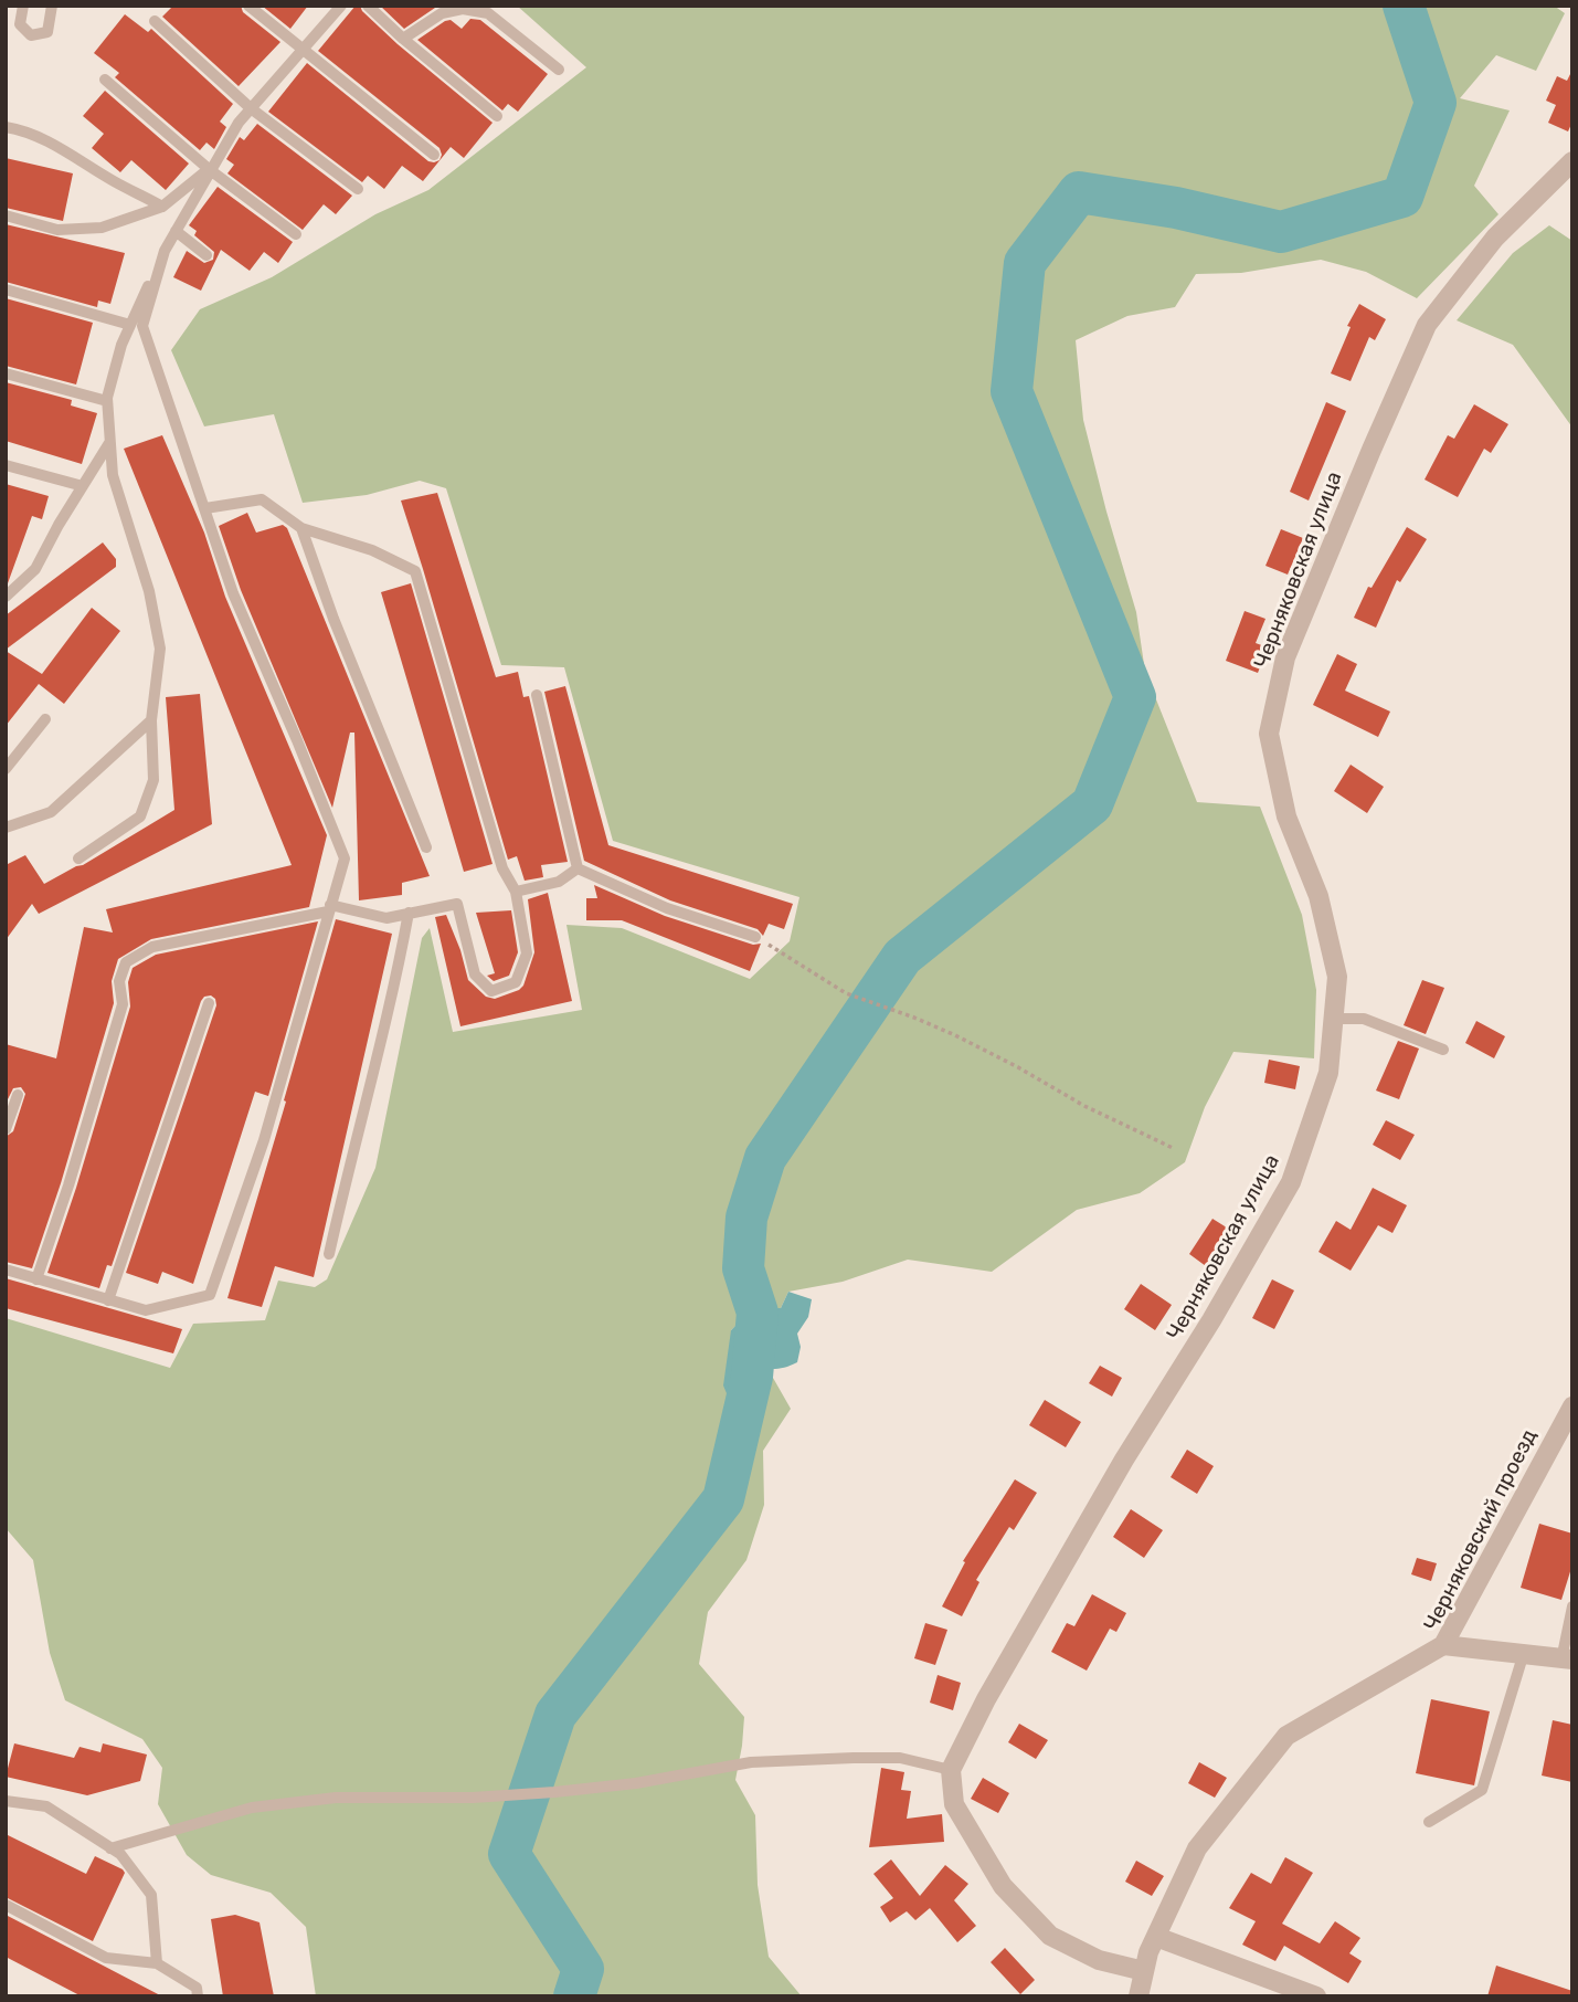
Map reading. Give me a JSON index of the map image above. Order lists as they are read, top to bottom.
{
  "streets": {
    "street": ["Черняковская улица", "Черняковский проезд"]
  }
}
